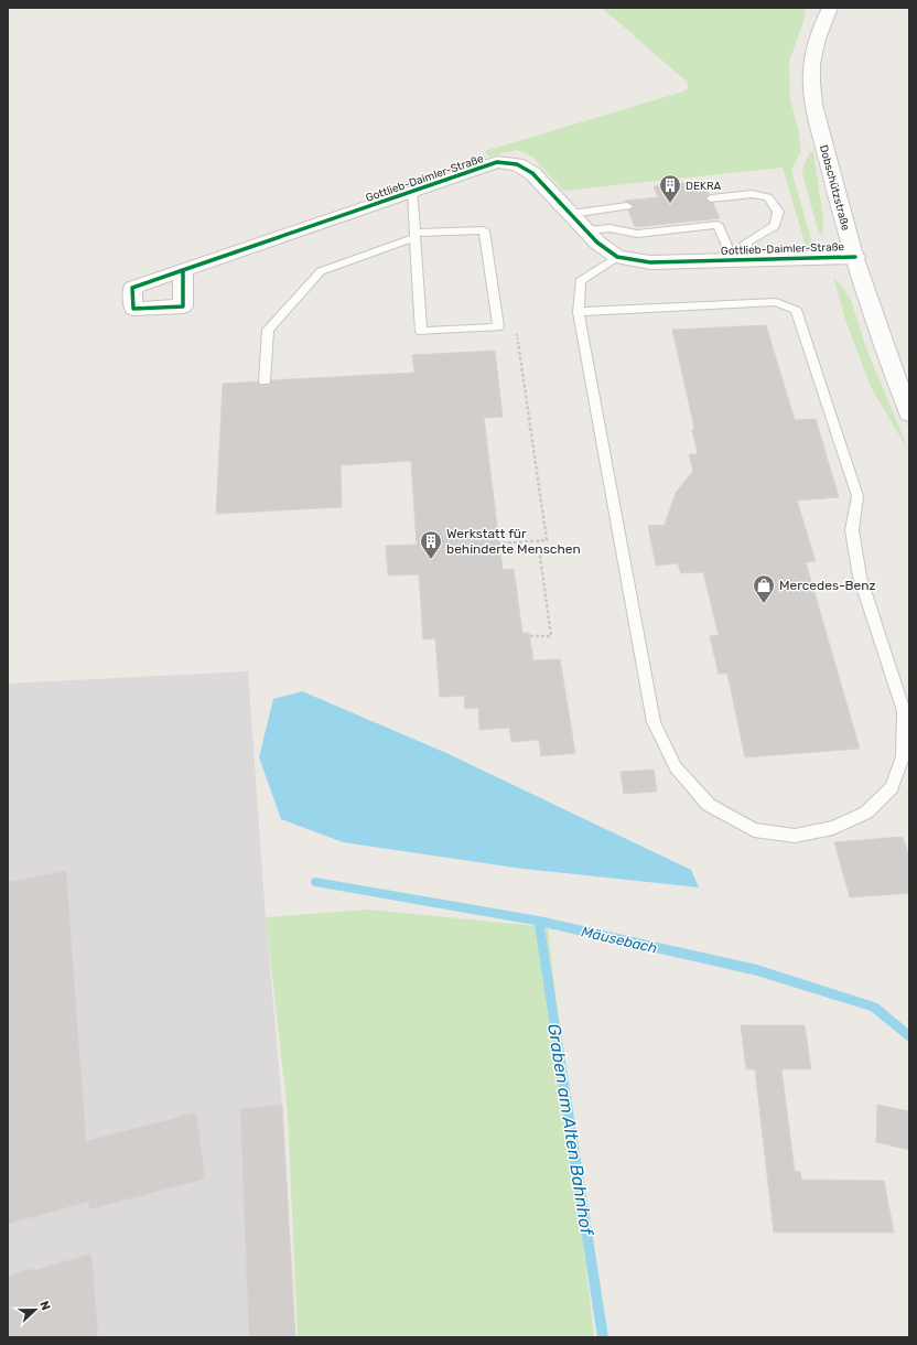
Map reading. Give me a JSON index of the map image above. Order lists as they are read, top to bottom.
{
  "streets": {
    "street": ["Gottlieb-Daimler-Straße", "Dobschützstraße"]
  },
  "crossings": [
    ["Gottlieb-Daimler-Straße", "Dobschützstraße"]
  ],
  "water": ["Mäusebach", "Graben am Alten Bahnhof"],
  "places": {
    "building": ["DEKRA", "Werkstatt für behinderte Menschen"],
    "shop": ["Mercedes-Benz"]
  },
  "north": "right"
}
